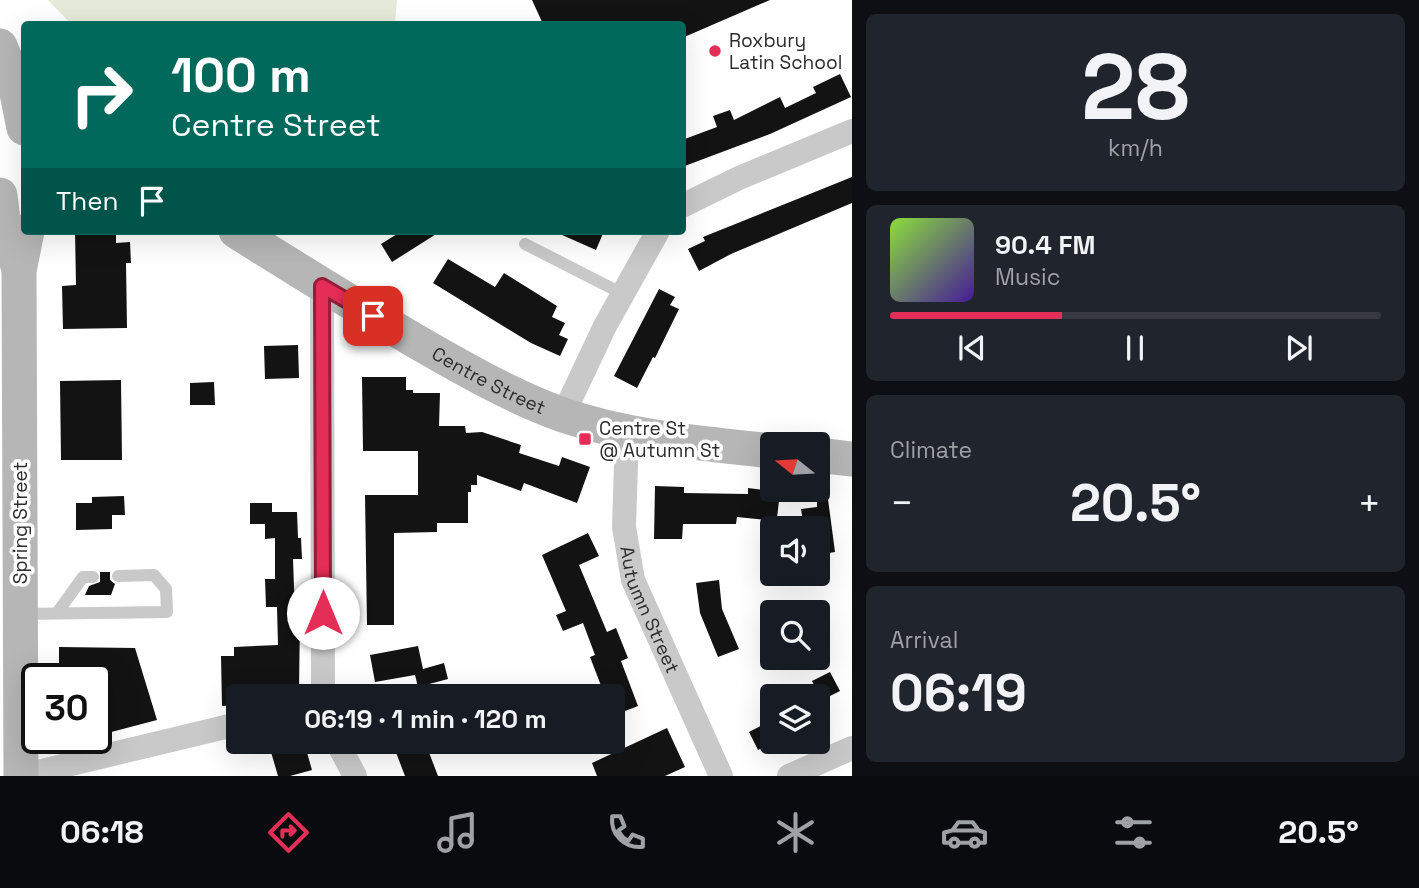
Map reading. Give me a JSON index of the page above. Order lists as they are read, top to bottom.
{
  "streets": {
    "main road": ["Centre Street", "Spring Street"],
    "street": ["Autumn Street"]
  },
  "crossings": [
    ["Centre Street", "Autumn Street"]
  ],
  "places": {
    "other": ["Roxbury Latin School"],
    "transit": ["Centre St @ Autumn St"]
  },
  "north": "left",
  "page": {
    "tile": [
      ["28", "km/h"],
      "Climate",
      ["Arrival", "06:19"]
    ],
    "turn": ["100 m", "Centre Street"],
    "then": "Then",
    "song": ["90.4 FM", "Music"],
    "heat": ["−", "20.5°", "+"],
    "limit": "30",
    "trip": "06:19 · 1 min · 120 m",
    "tabs": ["06:18", "20.5°"]
  }
}
